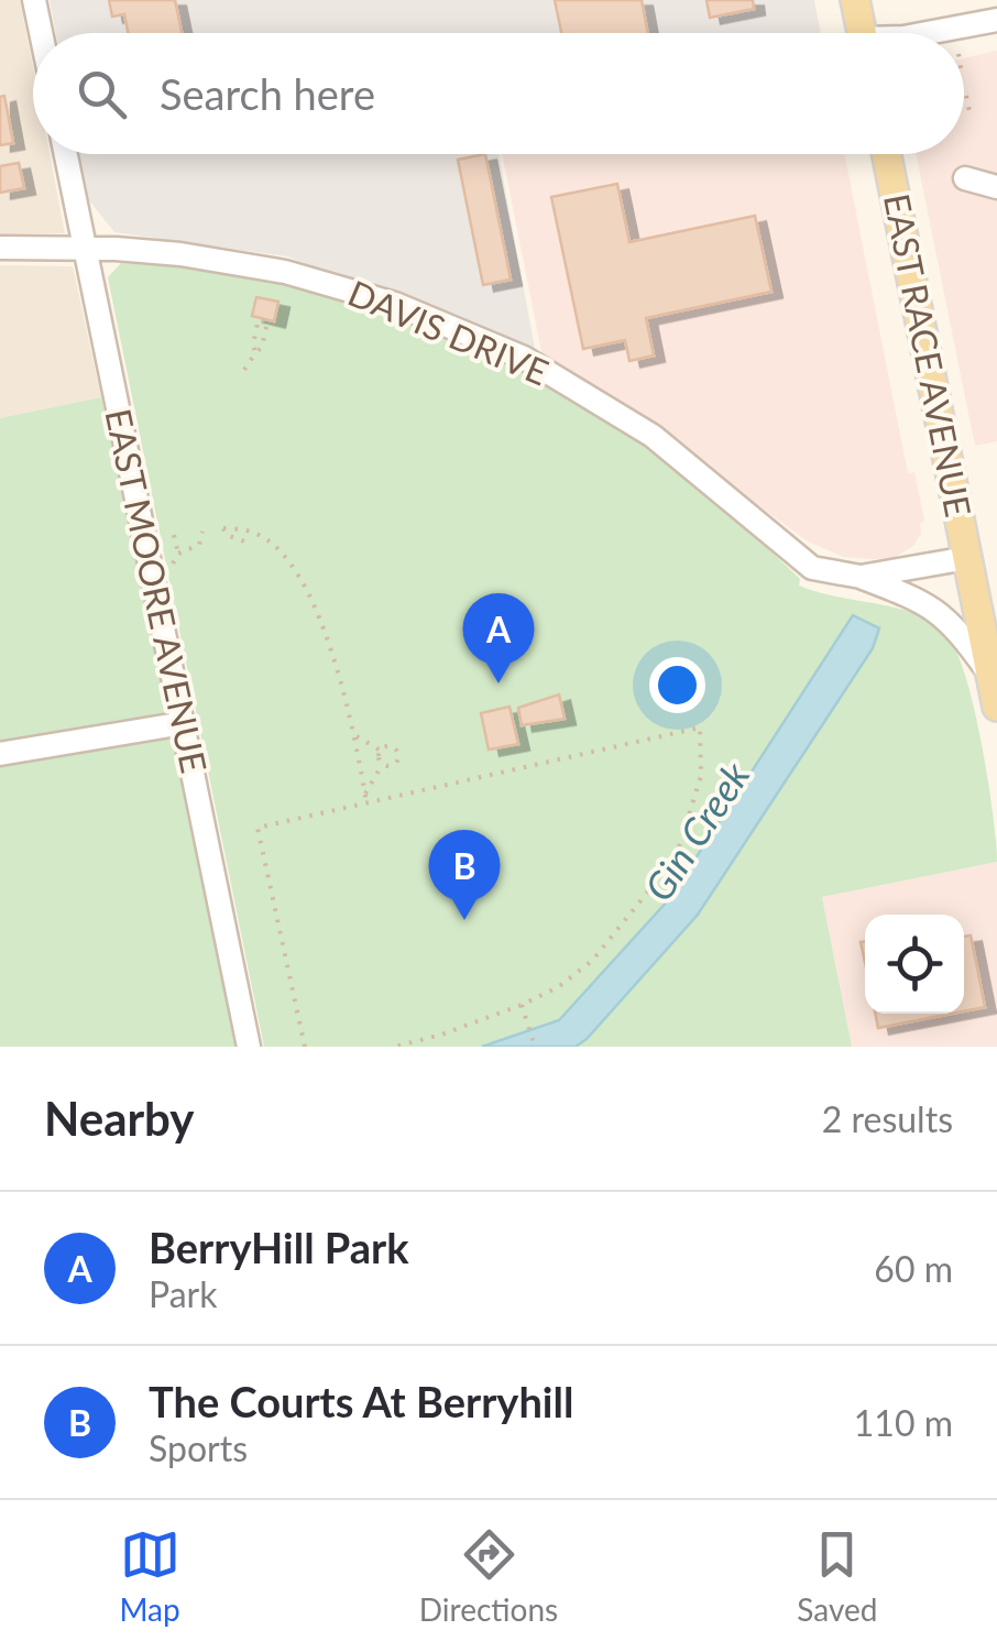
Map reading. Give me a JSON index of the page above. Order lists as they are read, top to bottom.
{
  "streets": {
    "main road": ["EAST RACE AVENUE"],
    "street": ["DAVIS DRIVE", "EAST MOORE AVENUE"]
  },
  "crossings": [
    ["DAVIS DRIVE", "EAST RACE AVENUE"],
    ["DAVIS DRIVE", "EAST MOORE AVENUE"]
  ],
  "water": ["Gin Creek"],
  "page": {
    "search": "Search here",
    "pins": ["A", "B"],
    "heading": ["Nearby", "2 results"],
    "list": [
      {
        "mark": "A",
        "name": "BerryHill Park",
        "note": "Park",
        "value": "60 m"
      },
      {
        "mark": "B",
        "name": "The Courts At Berryhill",
        "note": "Sports",
        "value": "110 m"
      }
    ],
    "nav": ["Map", "Directions", "Saved"]
  }
}
